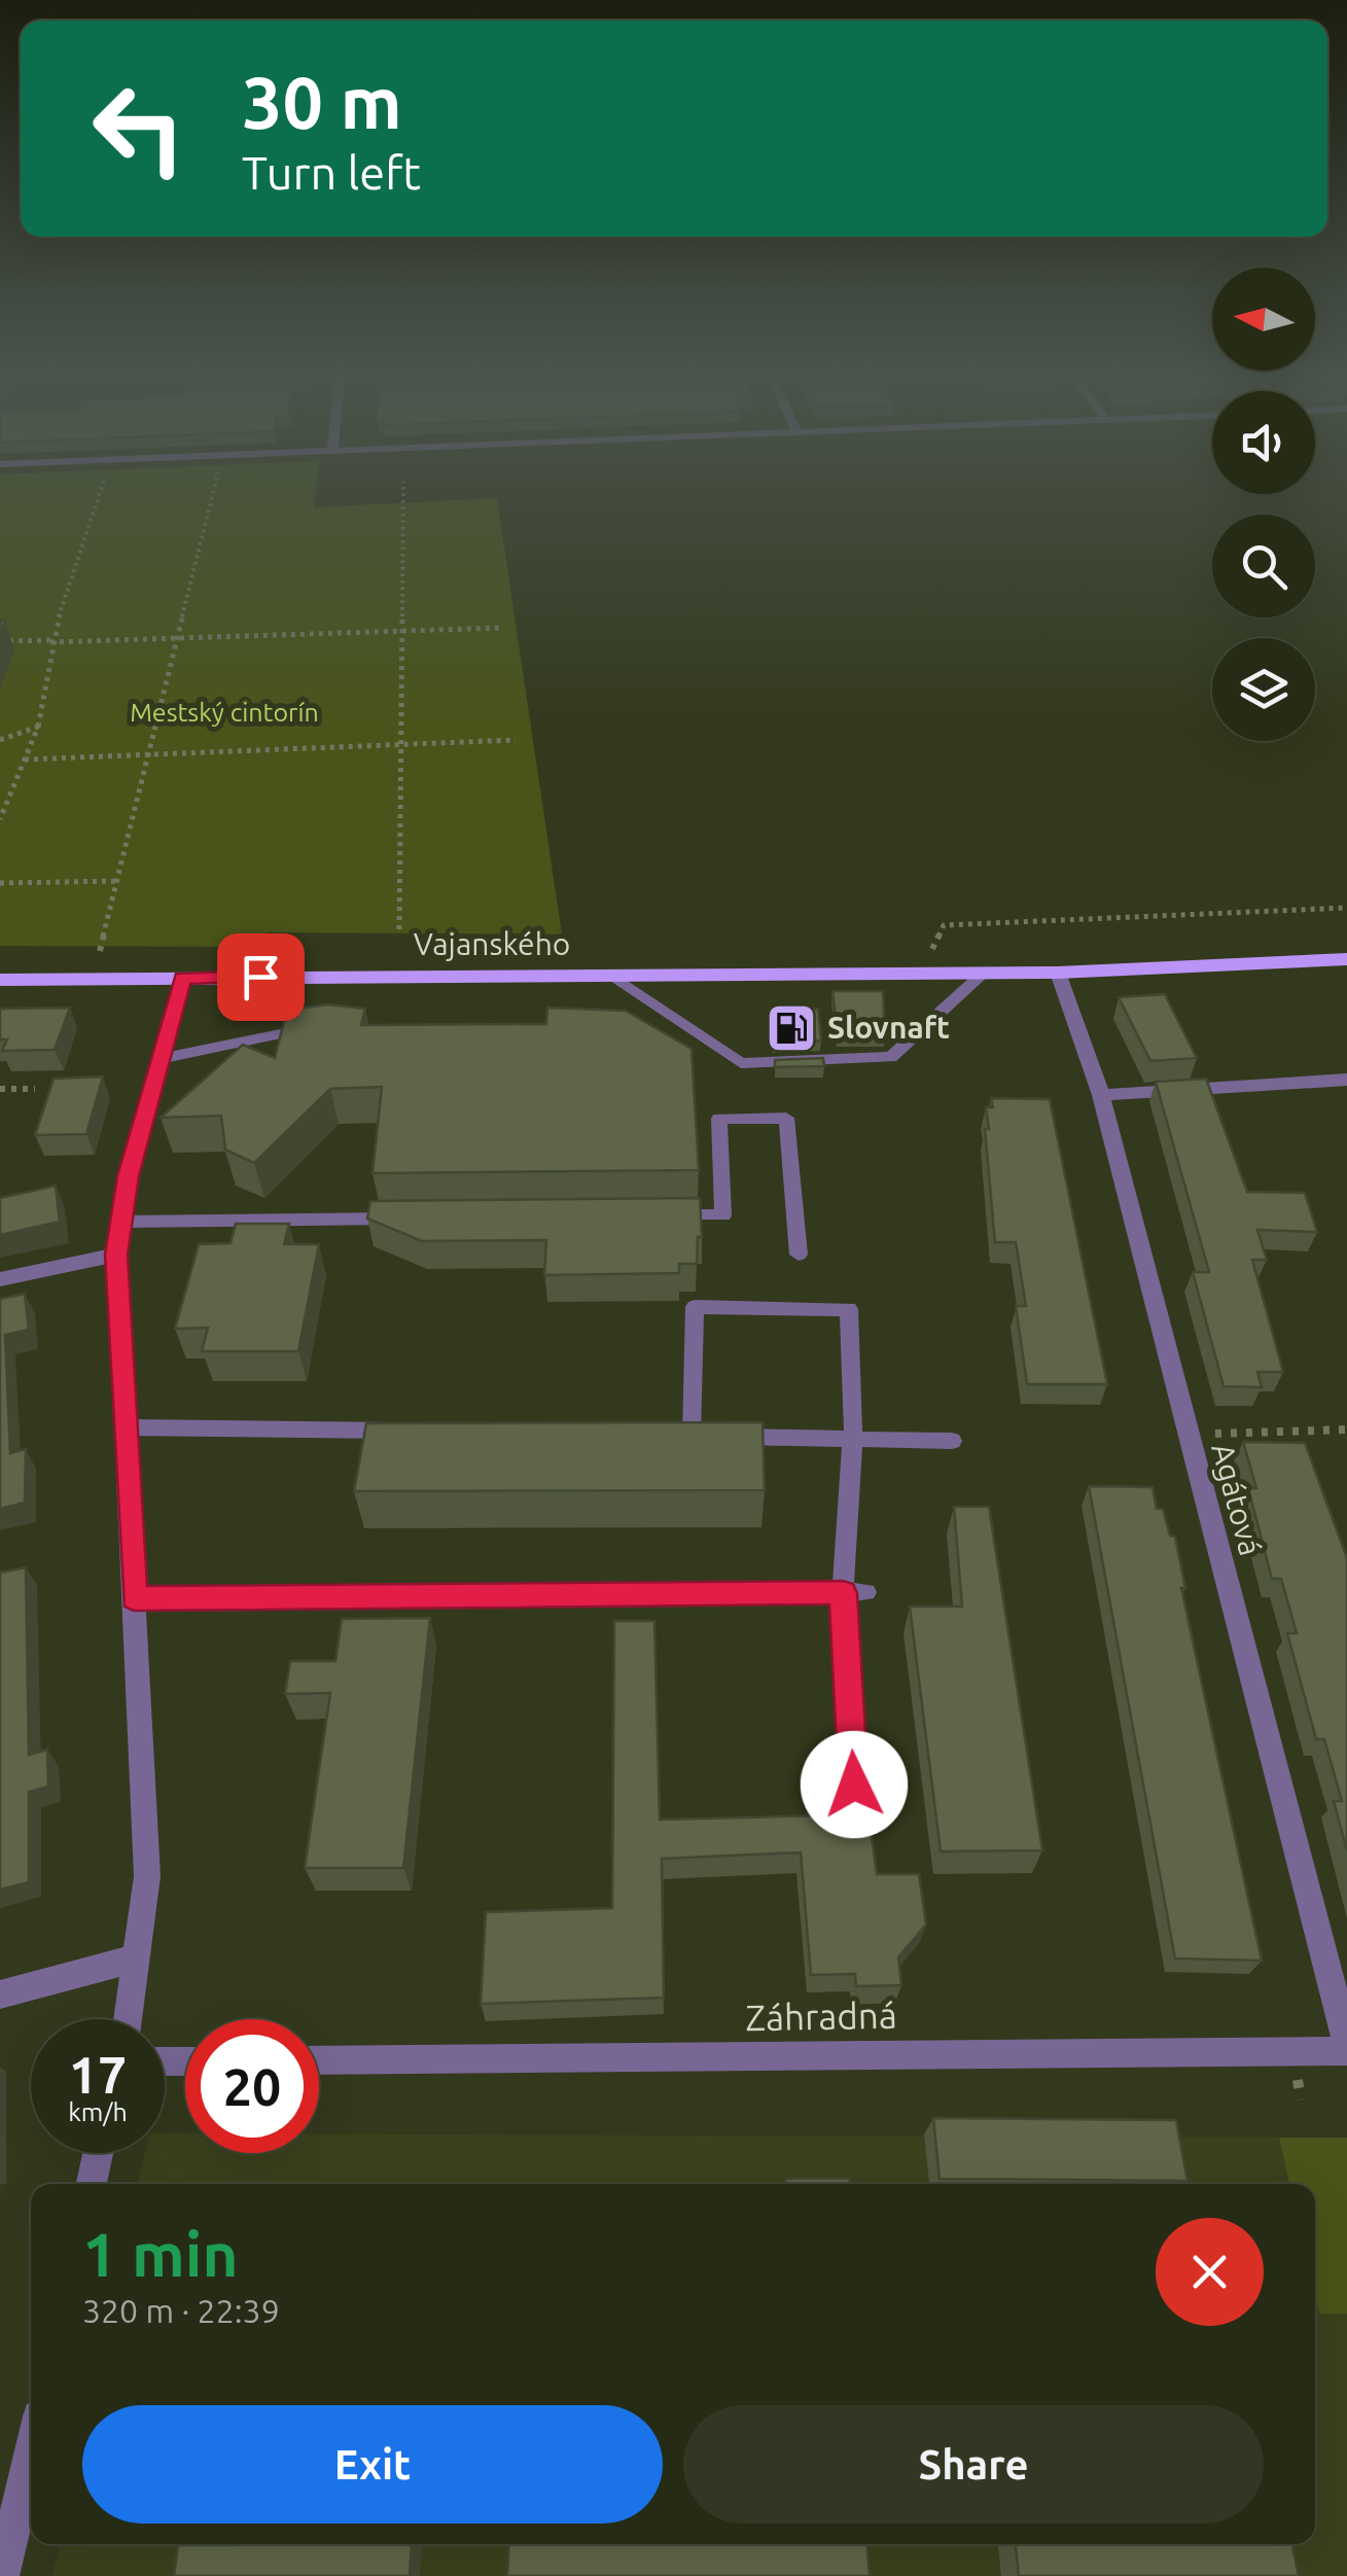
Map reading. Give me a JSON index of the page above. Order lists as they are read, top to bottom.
{
  "streets": {
    "main road": ["Vajanského"],
    "street": ["Agátová", "Záhradná"]
  },
  "crossings": [
    ["Vajanského", "Agátová"],
    ["Agátová", "Záhradná"]
  ],
  "parks": ["Mestský cintorín"],
  "places": {
    "fuel station": ["Slovnaft"]
  },
  "north": "left",
  "page": {
    "turn": ["30 m", "Turn left"],
    "speed": "17 km/h",
    "limit": "20",
    "heading": ["1 min", "320 m · 22:39"],
    "buttons": ["Exit", "Share"]
  }
}
